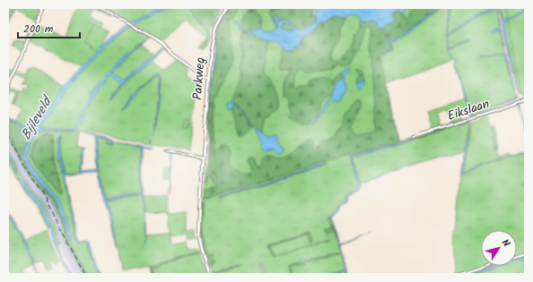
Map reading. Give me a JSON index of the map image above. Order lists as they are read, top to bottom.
{
  "streets": {
    "street": ["Parkweg", "Eikslaan"]
  },
  "water": ["Bijleveld"],
  "scale_bar": "200 m",
  "north": "top right"
}
